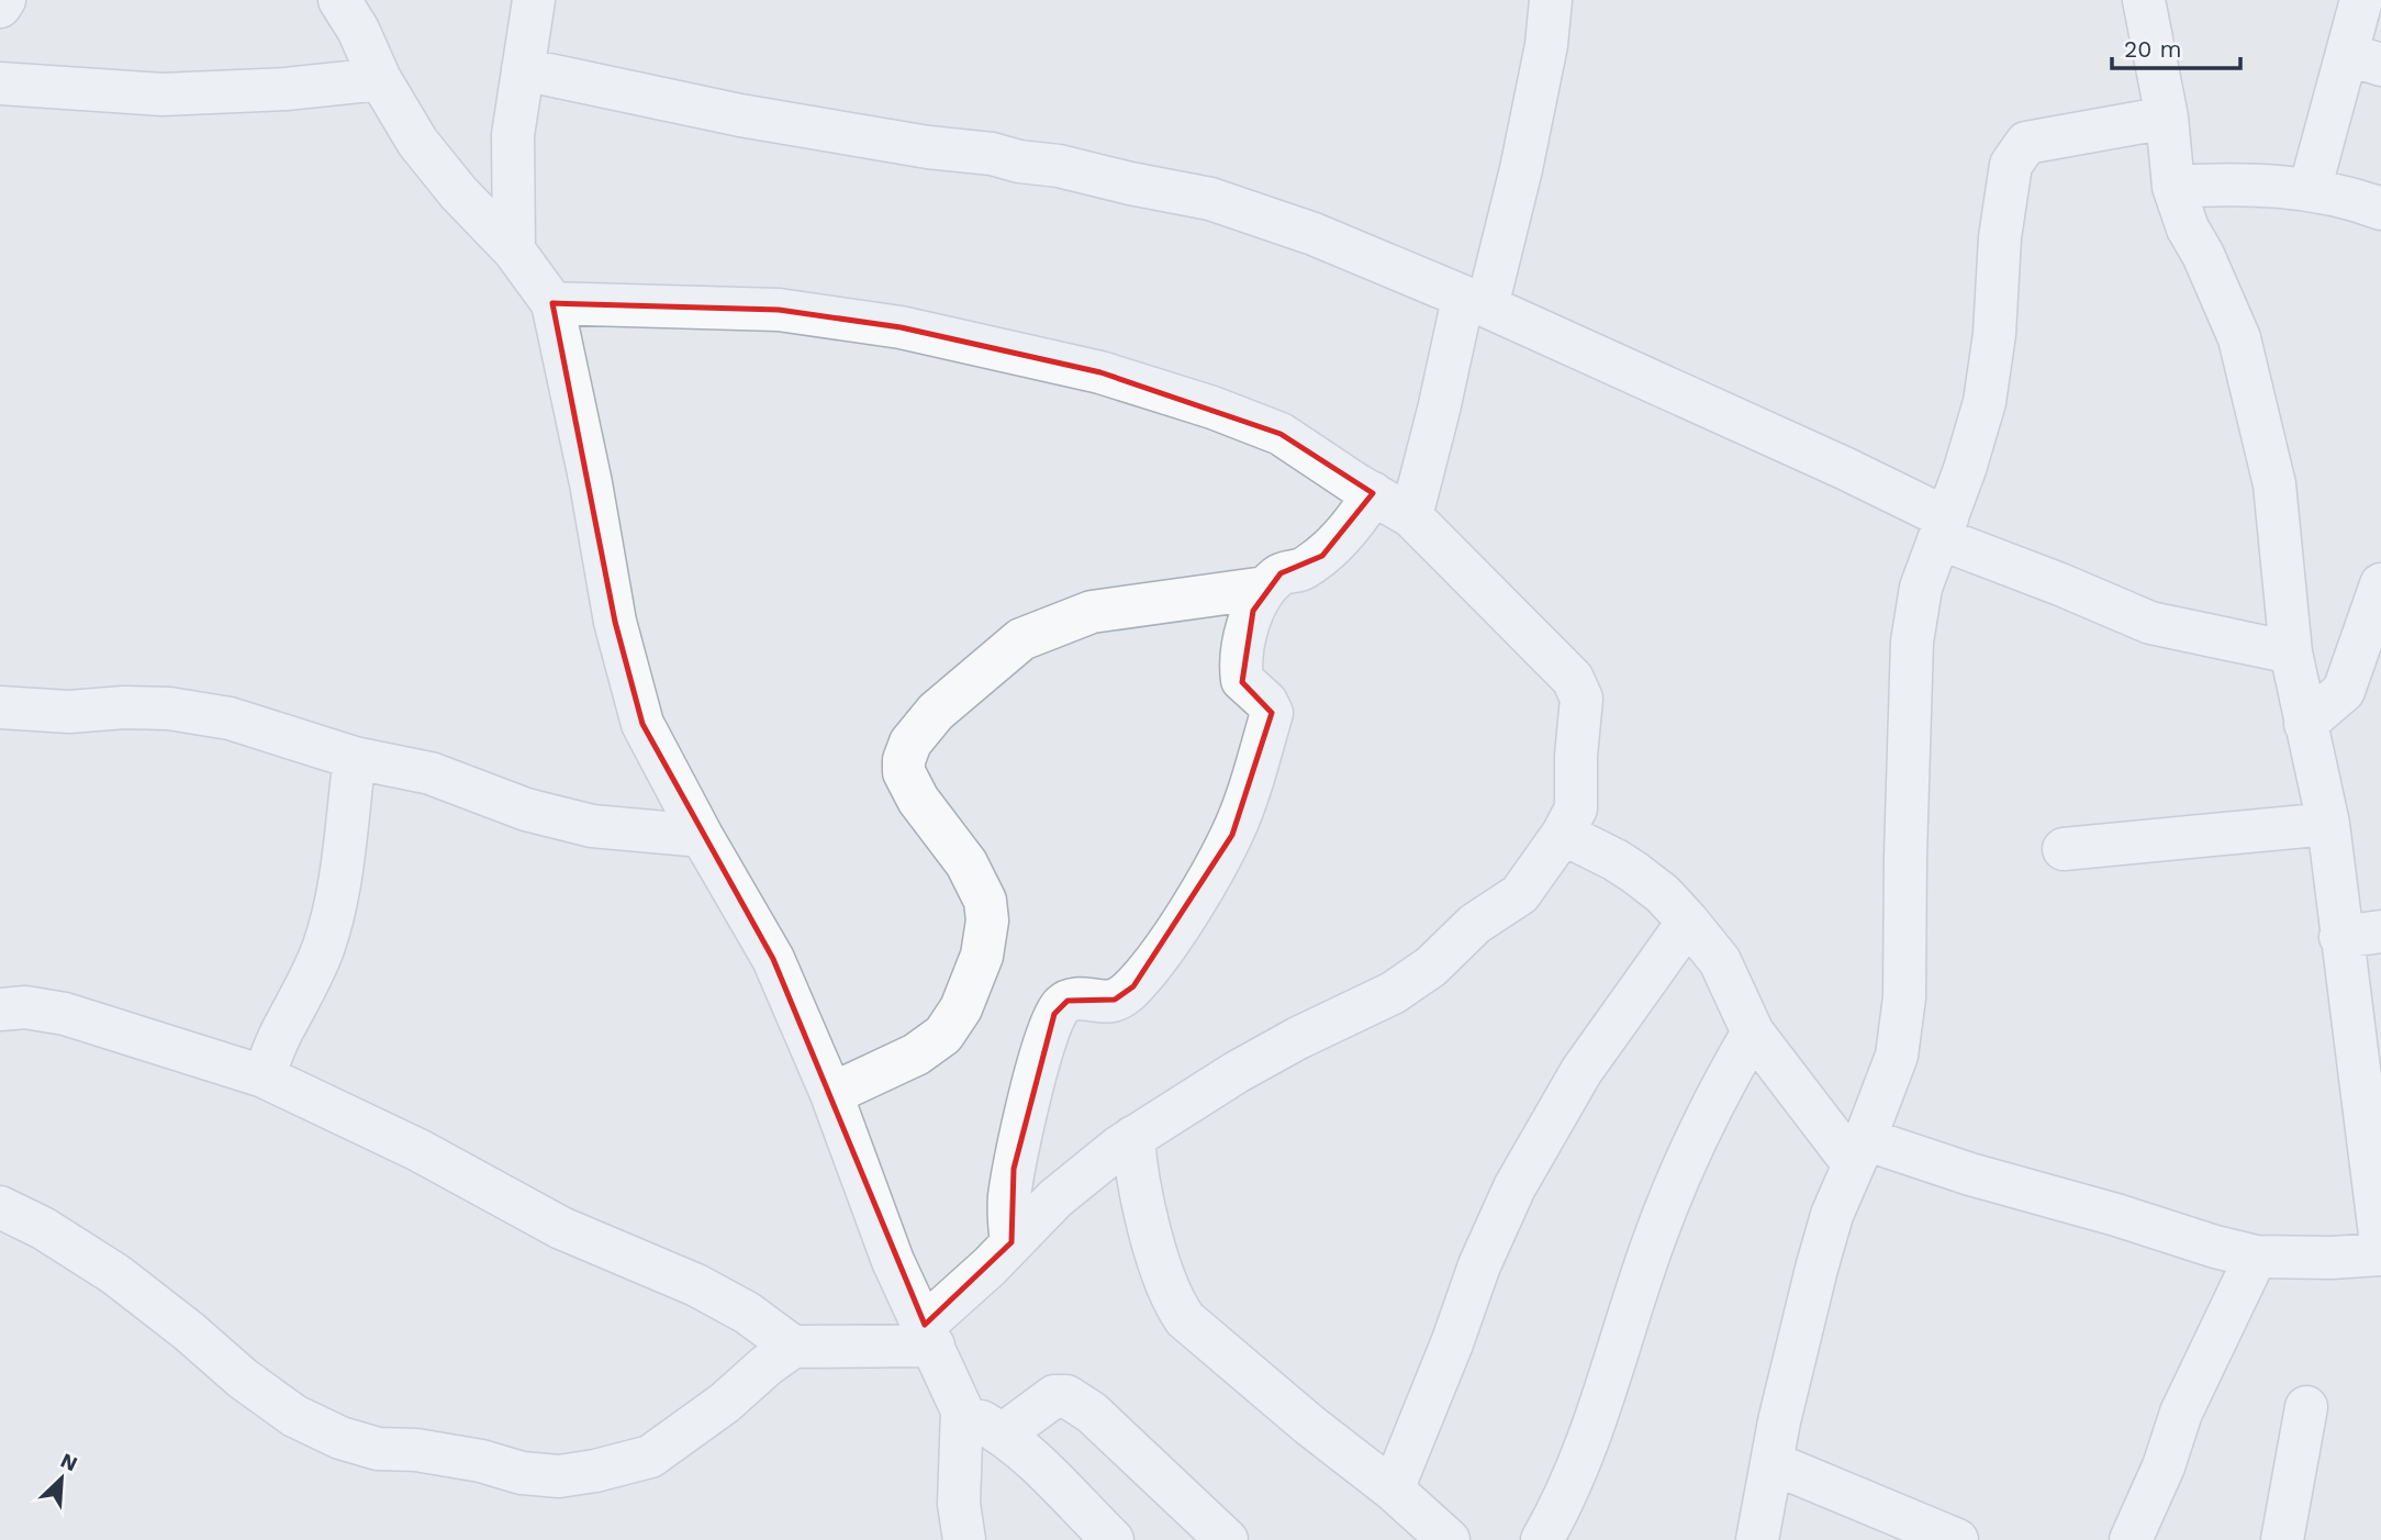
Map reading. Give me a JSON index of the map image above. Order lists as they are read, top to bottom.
{
  "scale_bar": "20 m",
  "north": "top right"
}
